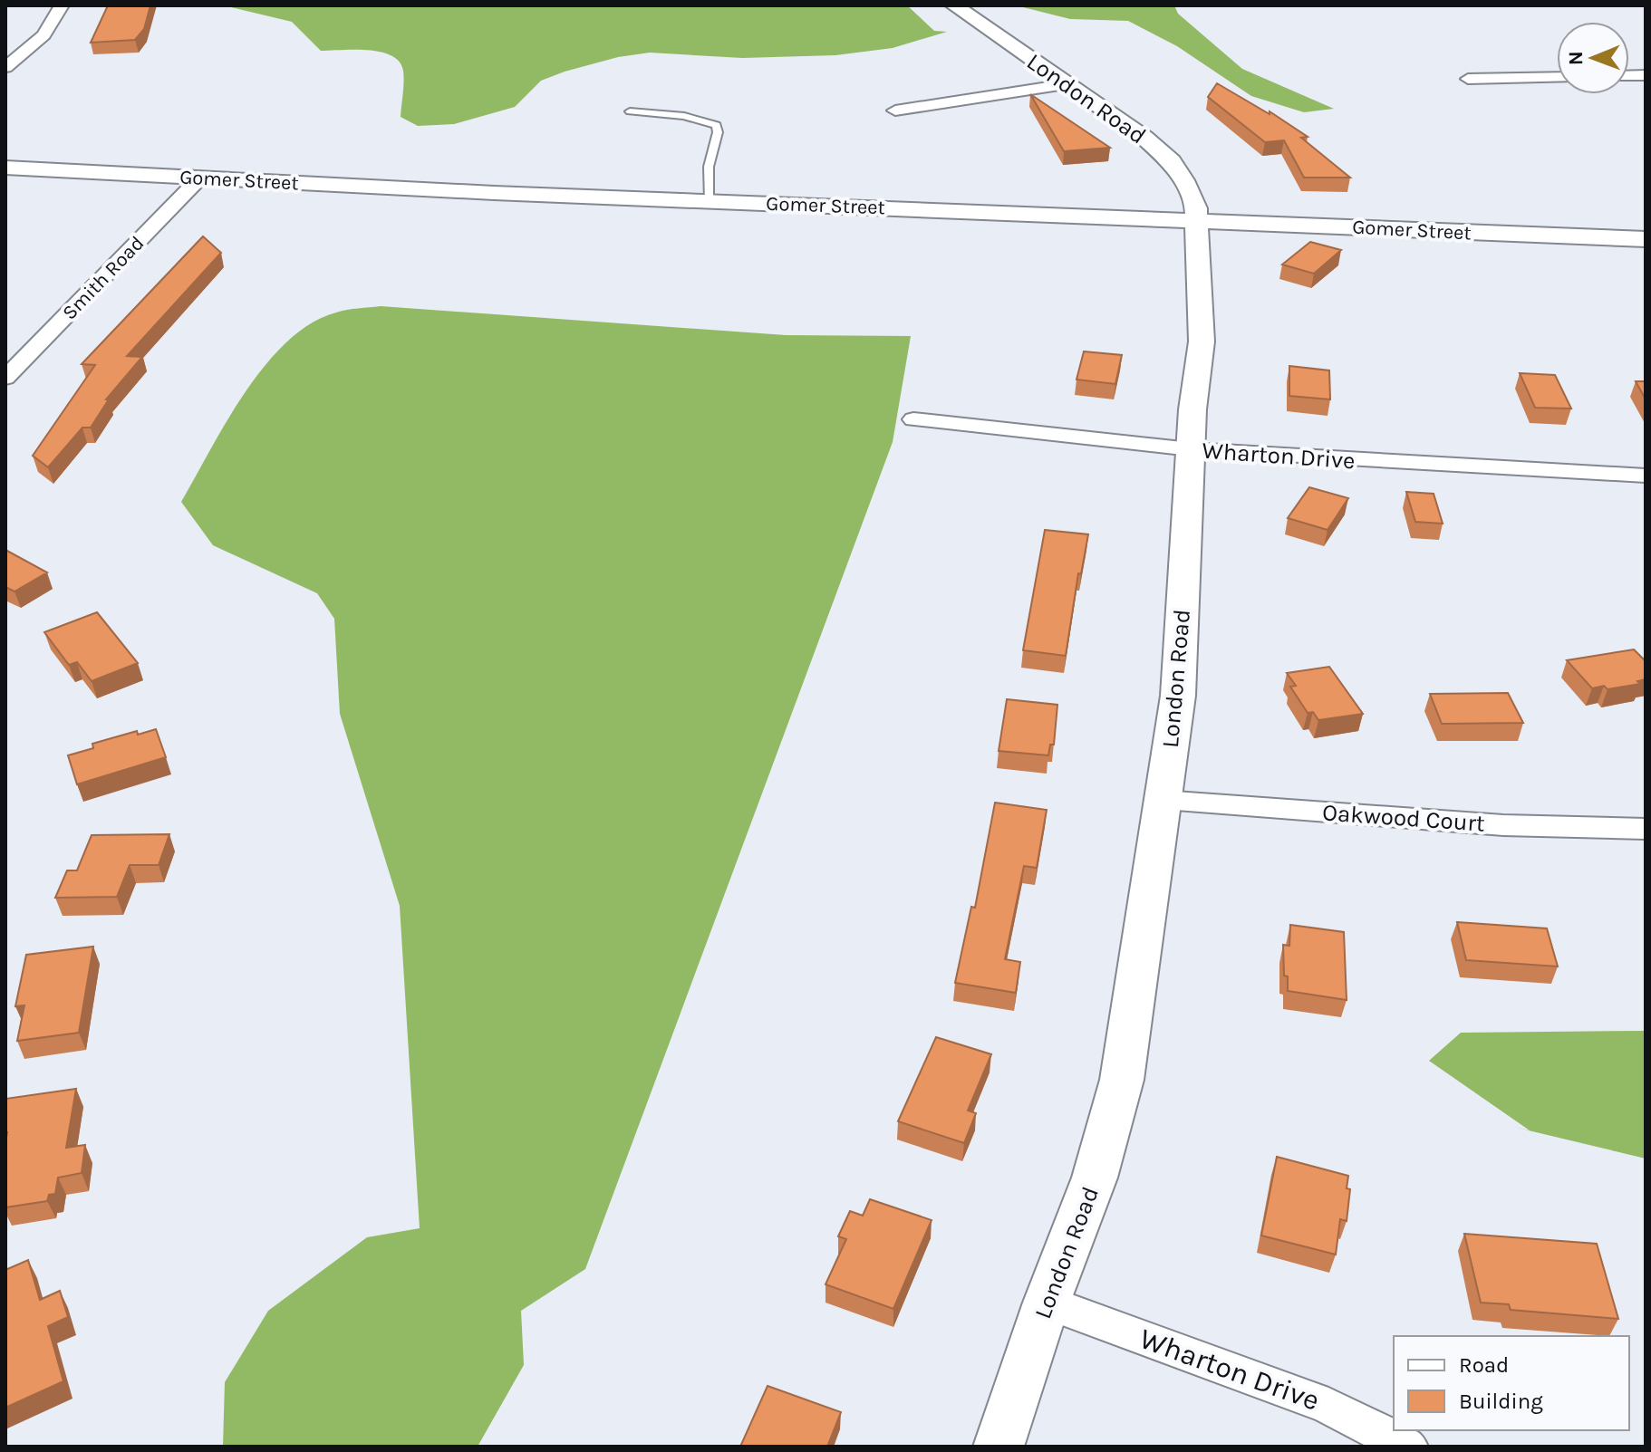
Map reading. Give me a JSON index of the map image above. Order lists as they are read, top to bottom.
{
  "streets": {
    "street": [
      "London Road",
      "Gomer Street",
      "Smith Road",
      "Wharton Drive",
      "Oakwood Court"
    ]
  },
  "crossings": [
    ["London Road", "Gomer Street"],
    ["London Road", "Wharton Drive"],
    ["London Road", "Oakwood Court"],
    ["Gomer Street", "Smith Road"]
  ],
  "legend": ["Road", "Building"],
  "north": "left"
}
